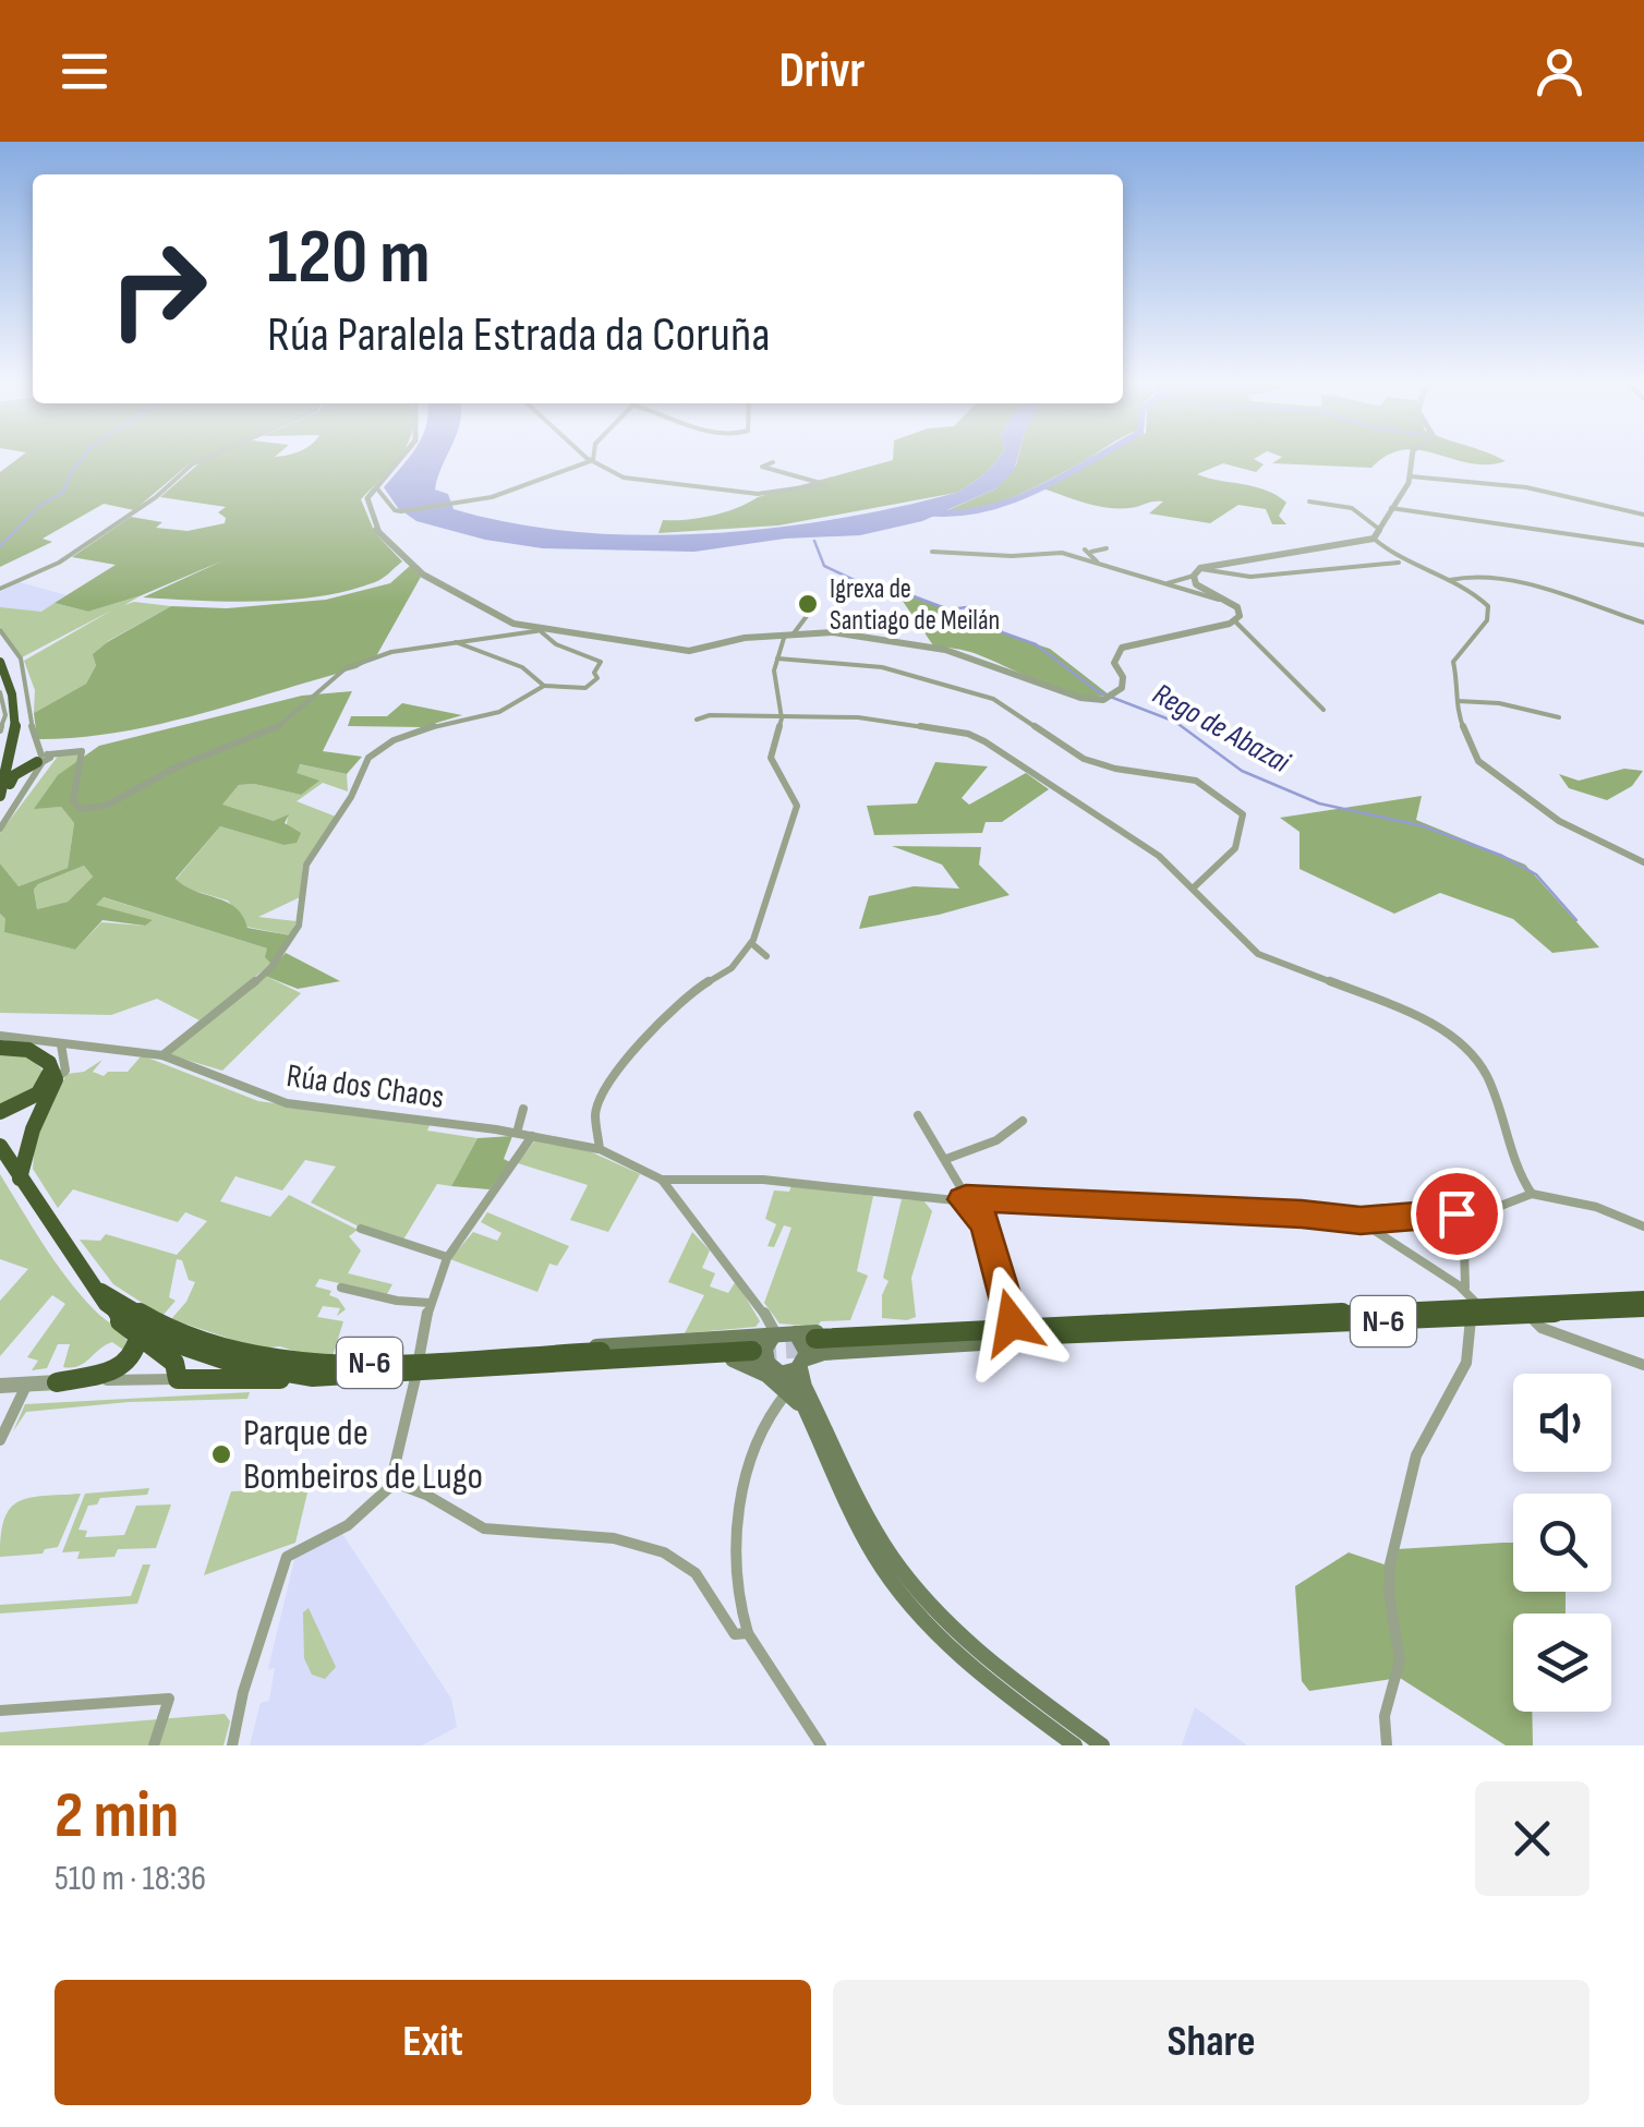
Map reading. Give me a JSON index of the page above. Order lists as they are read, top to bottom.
{
  "streets": {
    "highway": ["N-6"],
    "street": ["Rúa dos Chaos"]
  },
  "water": ["Rego de Abazai"],
  "places": ["Igrexa de Santiago de Meilán", "Parque de Bombeiros de Lugo"],
  "page": {
    "header": "Drivr",
    "turn": ["120 m", "Rúa Paralela Estrada da Coruña"],
    "heading": ["2 min", "510 m · 18:36"],
    "buttons": ["Exit", "Share"]
  }
}
